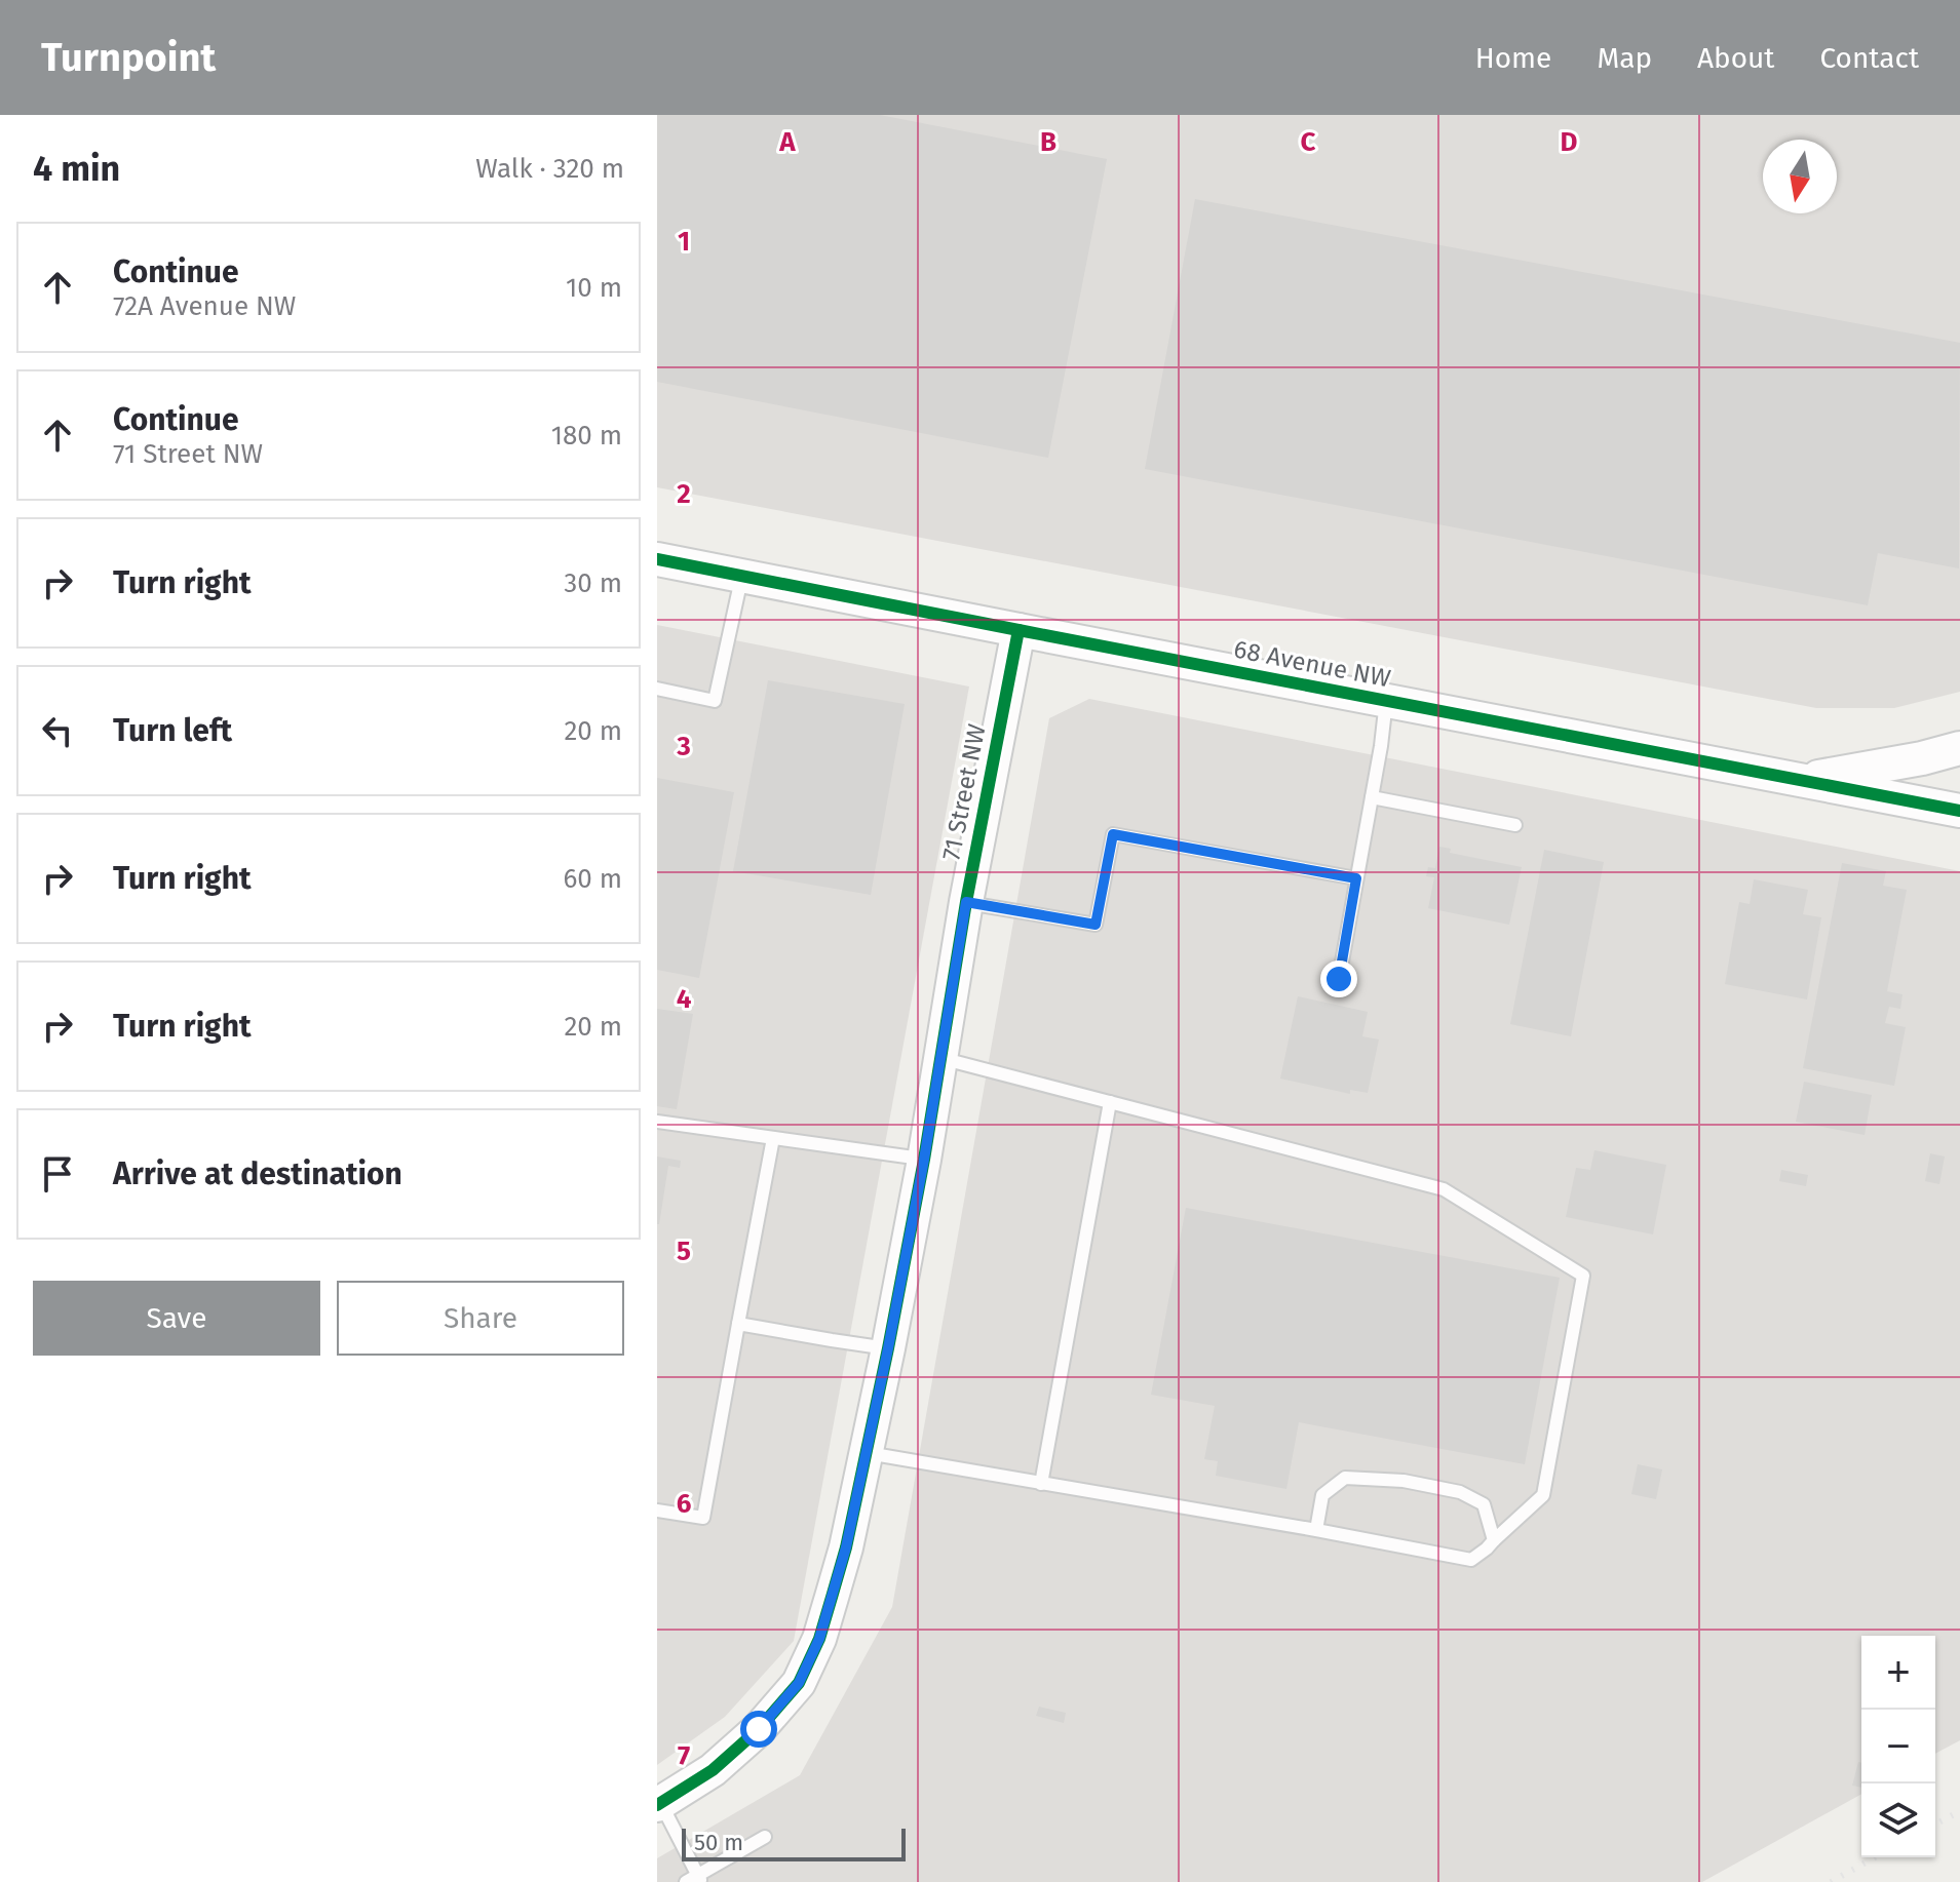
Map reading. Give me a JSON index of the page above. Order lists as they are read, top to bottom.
{
  "streets": {
    "street": ["68 Avenue NW", "71 Street NW"]
  },
  "crossings": [
    ["68 Avenue NW", "71 Street NW"]
  ],
  "scale_bar": "50 m",
  "north": "bottom",
  "page": {
    "header": "Turnpoint",
    "nav": [
      "Home",
      "Map",
      "About",
      "Contact"
    ],
    "heading": ["4 min", "Walk · 320 m"],
    "list": [
      ["Continue", "72A Avenue NW", "10 m"],
      ["Continue", "71 Street NW", "180 m"],
      ["Turn right", "30 m"],
      ["Turn left", "20 m"],
      ["Turn right", "60 m"],
      ["Turn right", "20 m"],
      "Arrive at destination"
    ],
    "buttons": ["Save", "Share"],
    "map_buttons": ["+", "−"],
    "scale": "50 m"
  },
  "grid": {
    "columns": [
      "A",
      "B",
      "C",
      "D"
    ],
    "rows": [
      "1",
      "2",
      "3",
      "4",
      "5",
      "6",
      "7"
    ]
  }
}
